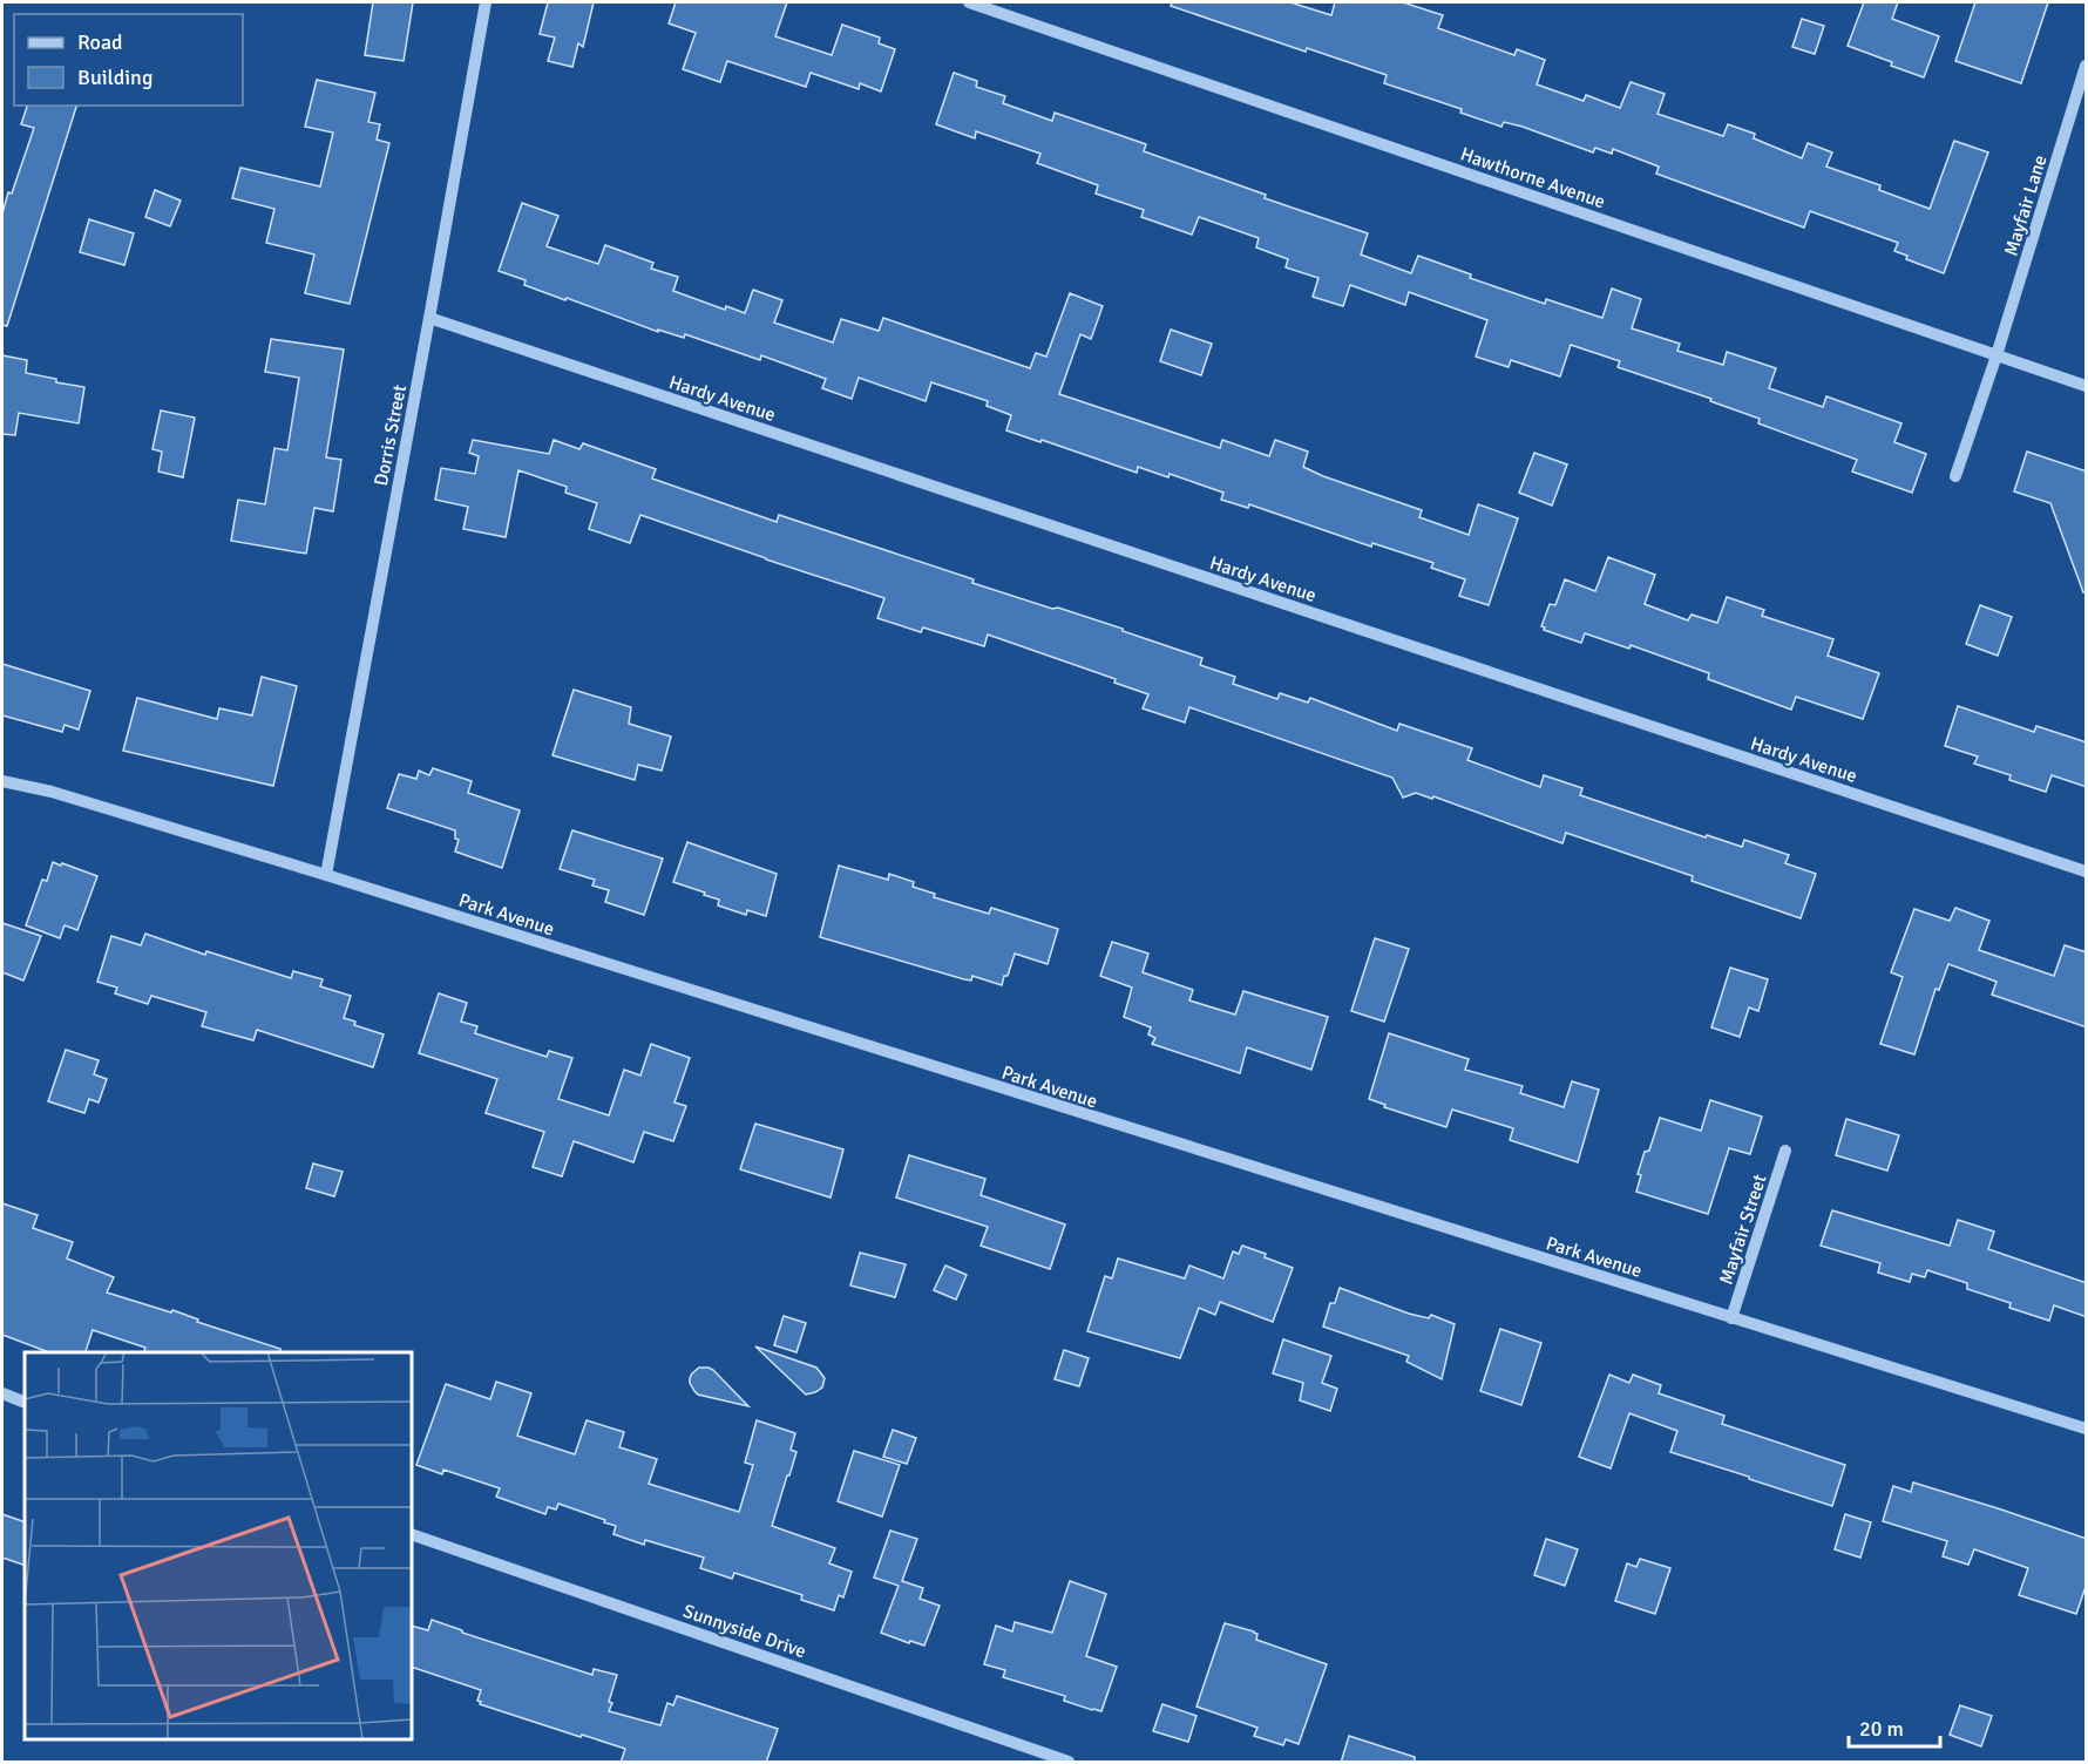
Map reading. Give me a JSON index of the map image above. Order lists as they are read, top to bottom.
{
  "streets": {
    "street": [
      "Hawthorne Avenue",
      "Mayfair Lane",
      "Hardy Avenue",
      "Dorris Street",
      "Park Avenue",
      "Mayfair Street",
      "Sunnyside Drive"
    ]
  },
  "crossings": [
    ["Hawthorne Avenue", "Mayfair Lane"],
    ["Hardy Avenue", "Dorris Street"],
    ["Dorris Street", "Park Avenue"],
    ["Park Avenue", "Mayfair Street"]
  ],
  "legend": ["Road", "Building"],
  "scale_bar": "20 m"
}
